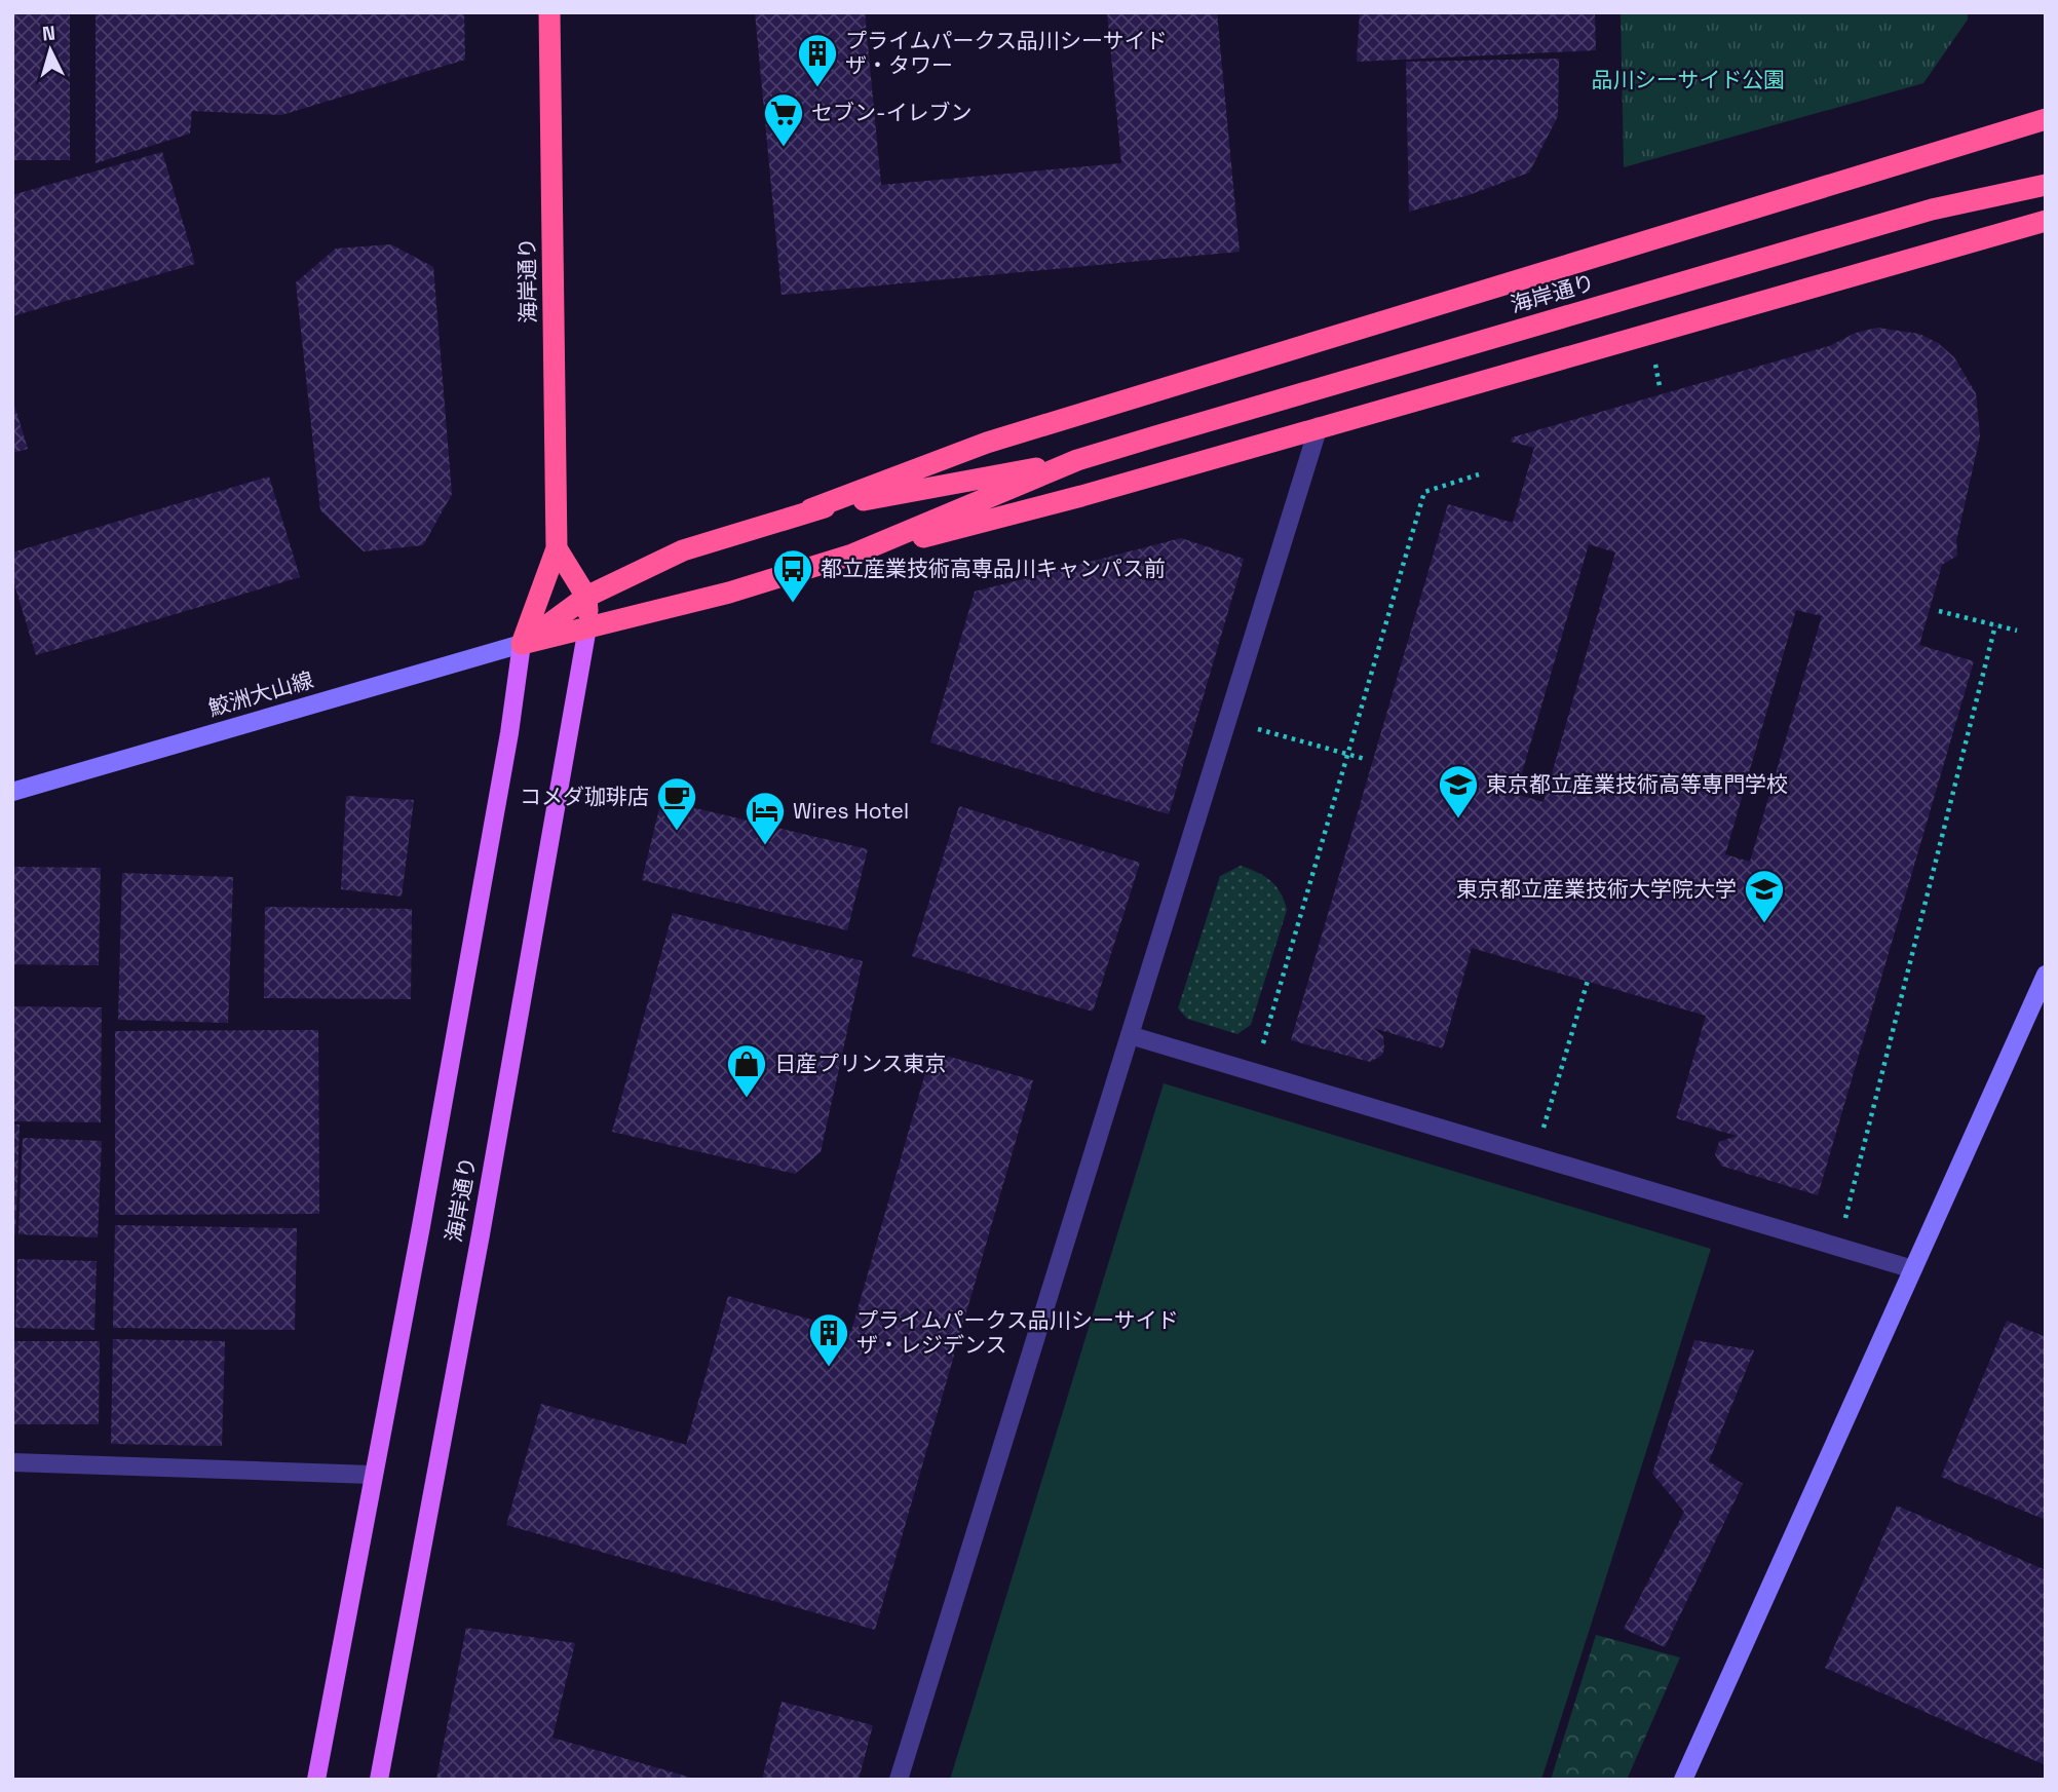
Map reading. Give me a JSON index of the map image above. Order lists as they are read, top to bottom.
{
  "streets": {
    "highway": ["海岸通り"],
    "street": ["鮫洲大山線"]
  },
  "crossings": [
    ["海岸通り", "鮫洲大山線"]
  ],
  "parks": ["品川シーサイド公園"],
  "places": {
    "building": ["プライムパークス品川シーサイド ザ・タワー", "プライムパークス品川シーサイド ザ・レジデンス"],
    "supermarket": ["セブン-イレブン"],
    "bus stop": ["都立産業技術高専品川キャンパス前"],
    "school or university": ["東京都立産業技術高等専門学校", "東京都立産業技術大学院大学"],
    "cafe": ["コメダ珈琲店"],
    "hotel": ["Wires Hotel"],
    "shop": ["日産プリンス東京"]
  },
  "north": "top"
}
